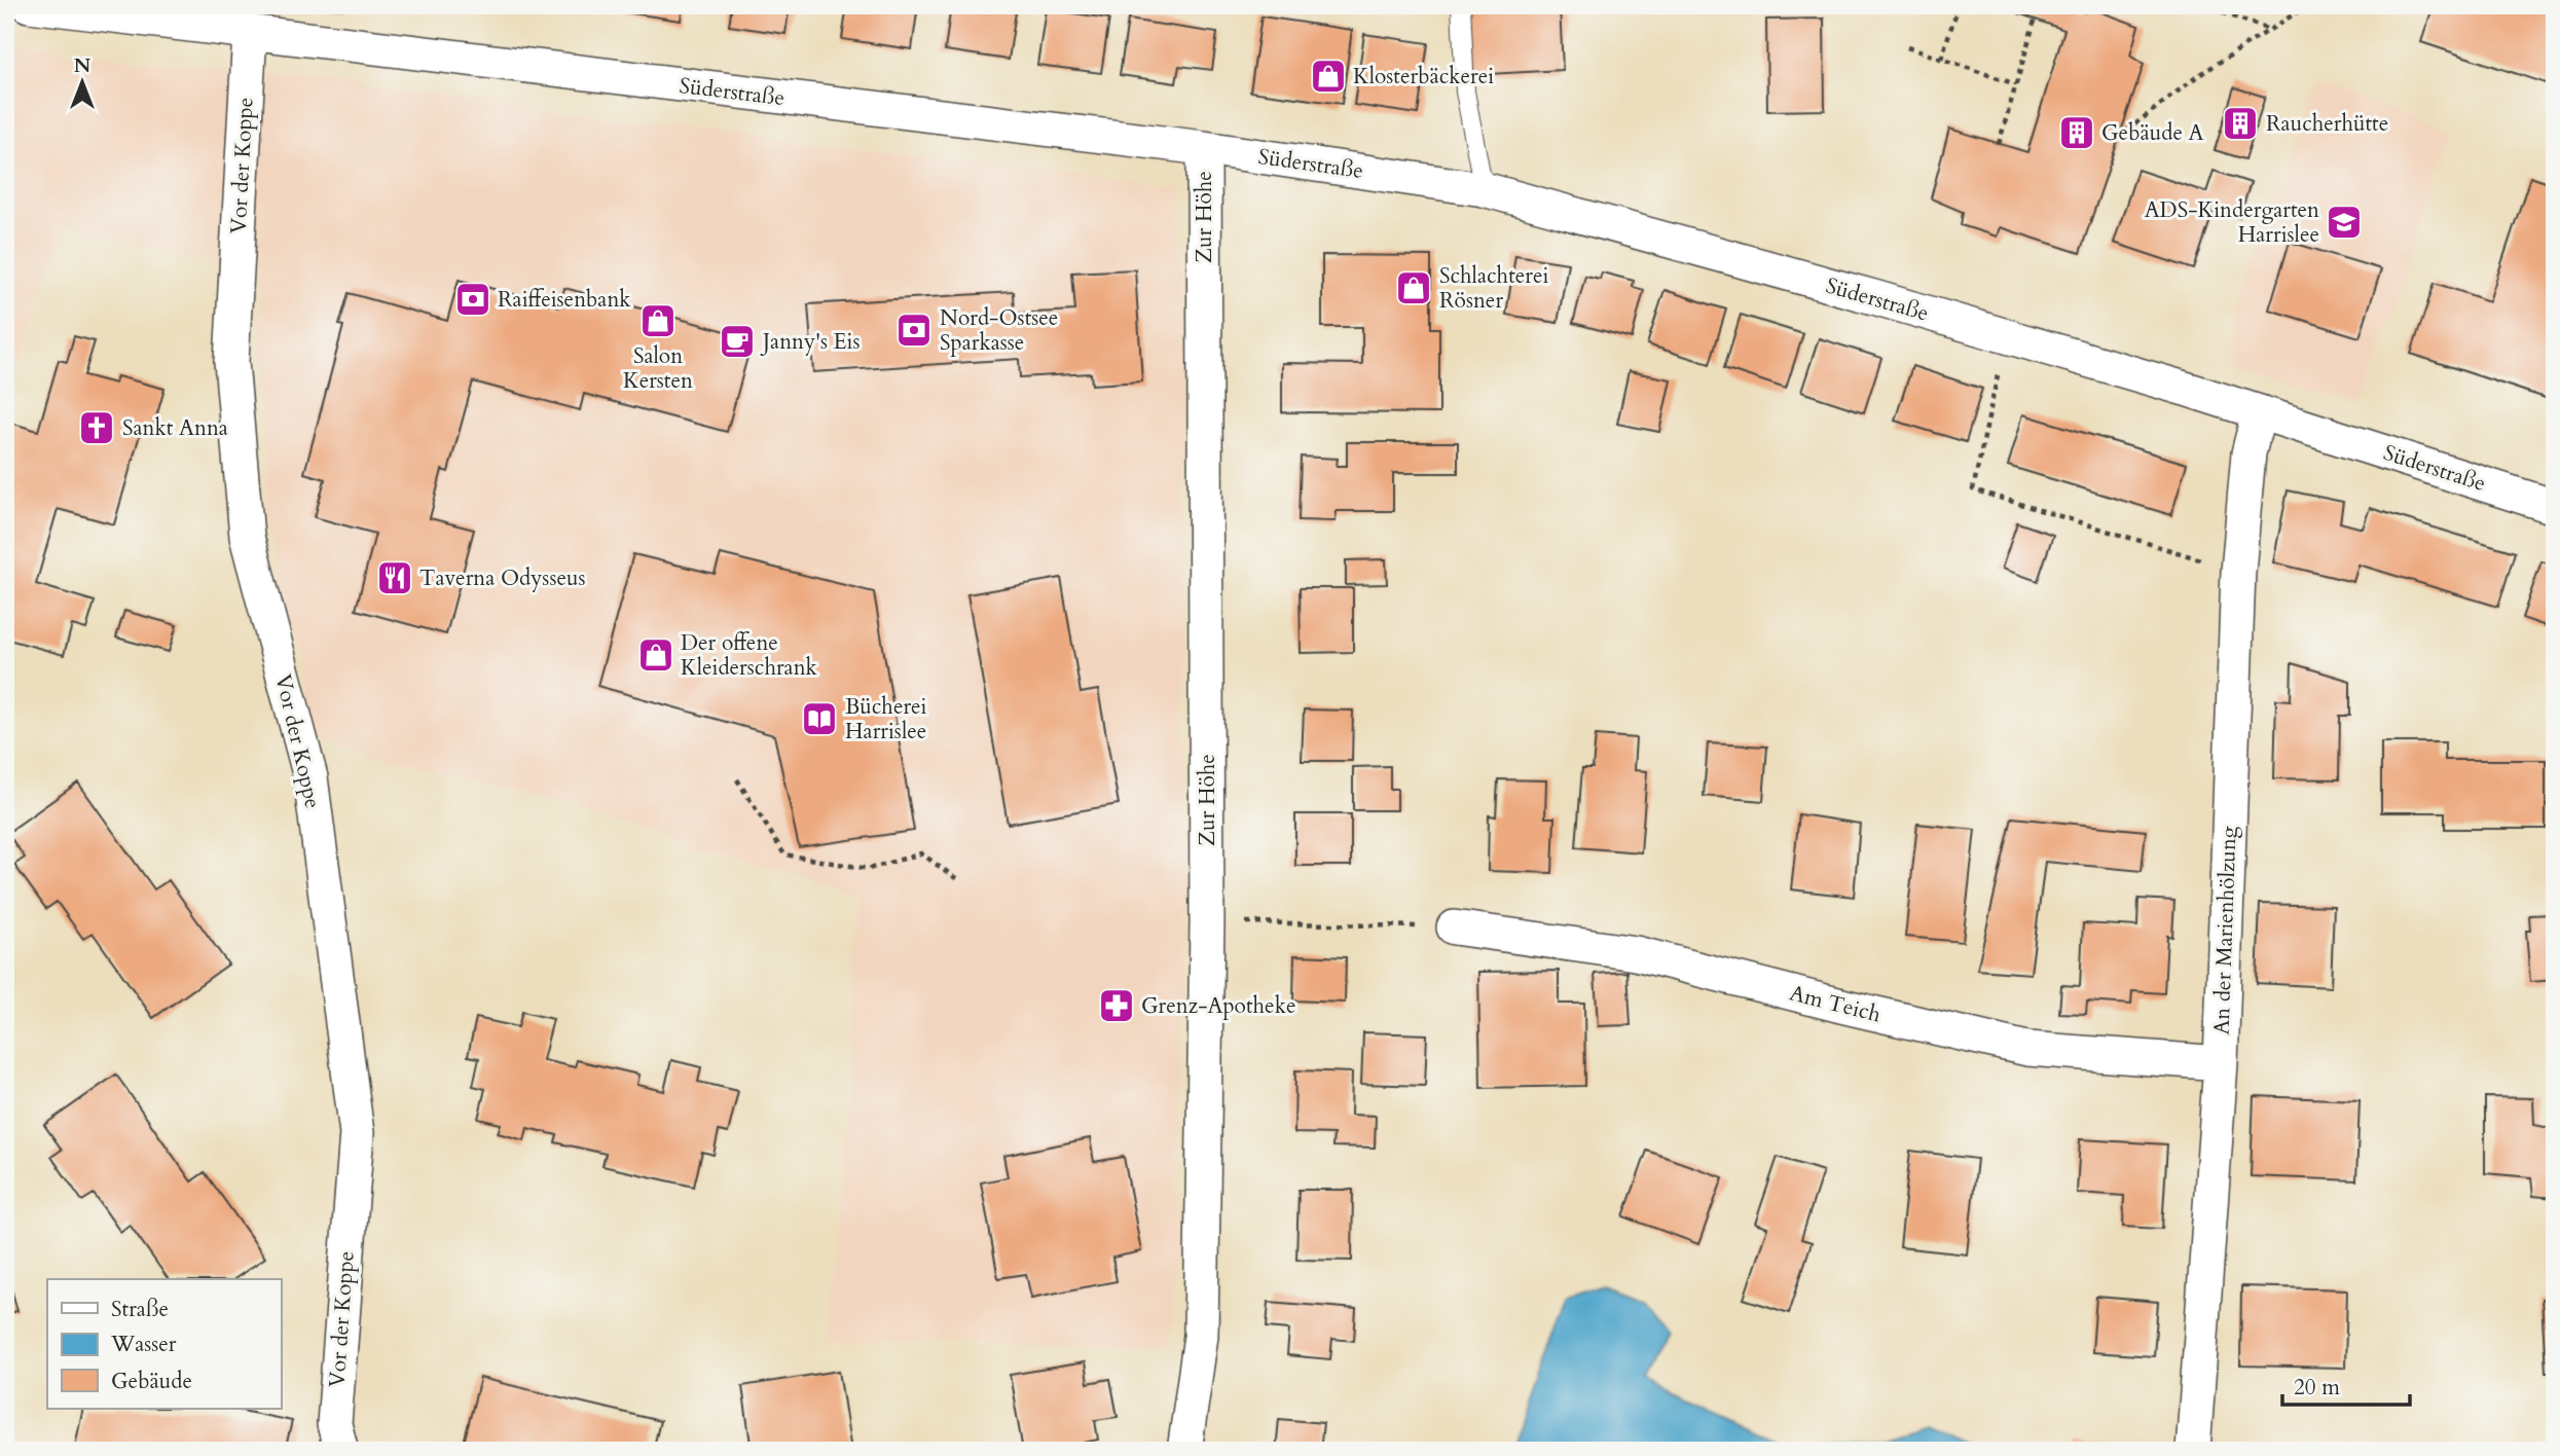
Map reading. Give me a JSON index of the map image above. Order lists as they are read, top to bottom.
{
  "streets": {
    "street": [
      "Süderstraße",
      "Vor der Koppe",
      "Zur Höhe",
      "An der Marienhölzung",
      "Am Teich"
    ]
  },
  "crossings": [
    ["Süderstraße", "Vor der Koppe"],
    ["Süderstraße", "Zur Höhe"],
    ["Süderstraße", "An der Marienhölzung"],
    ["An der Marienhölzung", "Am Teich"]
  ],
  "places": {
    "shop": [
      "Klosterbäckerei",
      "Schlachterei Rösner",
      "Salon Kersten",
      "Der offene Kleiderschrank"
    ],
    "building": ["Raucherhütte", "Gebäude A"],
    "school or university": ["ADS-Kindergarten Harrislee"],
    "bank": ["Raiffeisenbank", "Nord-Ostsee Sparkasse"],
    "cafe": ["Janny's Eis"],
    "church": ["Sankt Anna"],
    "restaurant": ["Taverna Odysseus"],
    "library": ["Bücherei Harrislee"],
    "pharmacy": ["Grenz-Apotheke"]
  },
  "legend": ["Straße", "Wasser", "Gebäude"],
  "scale_bar": "20 m",
  "north": "top"
}
